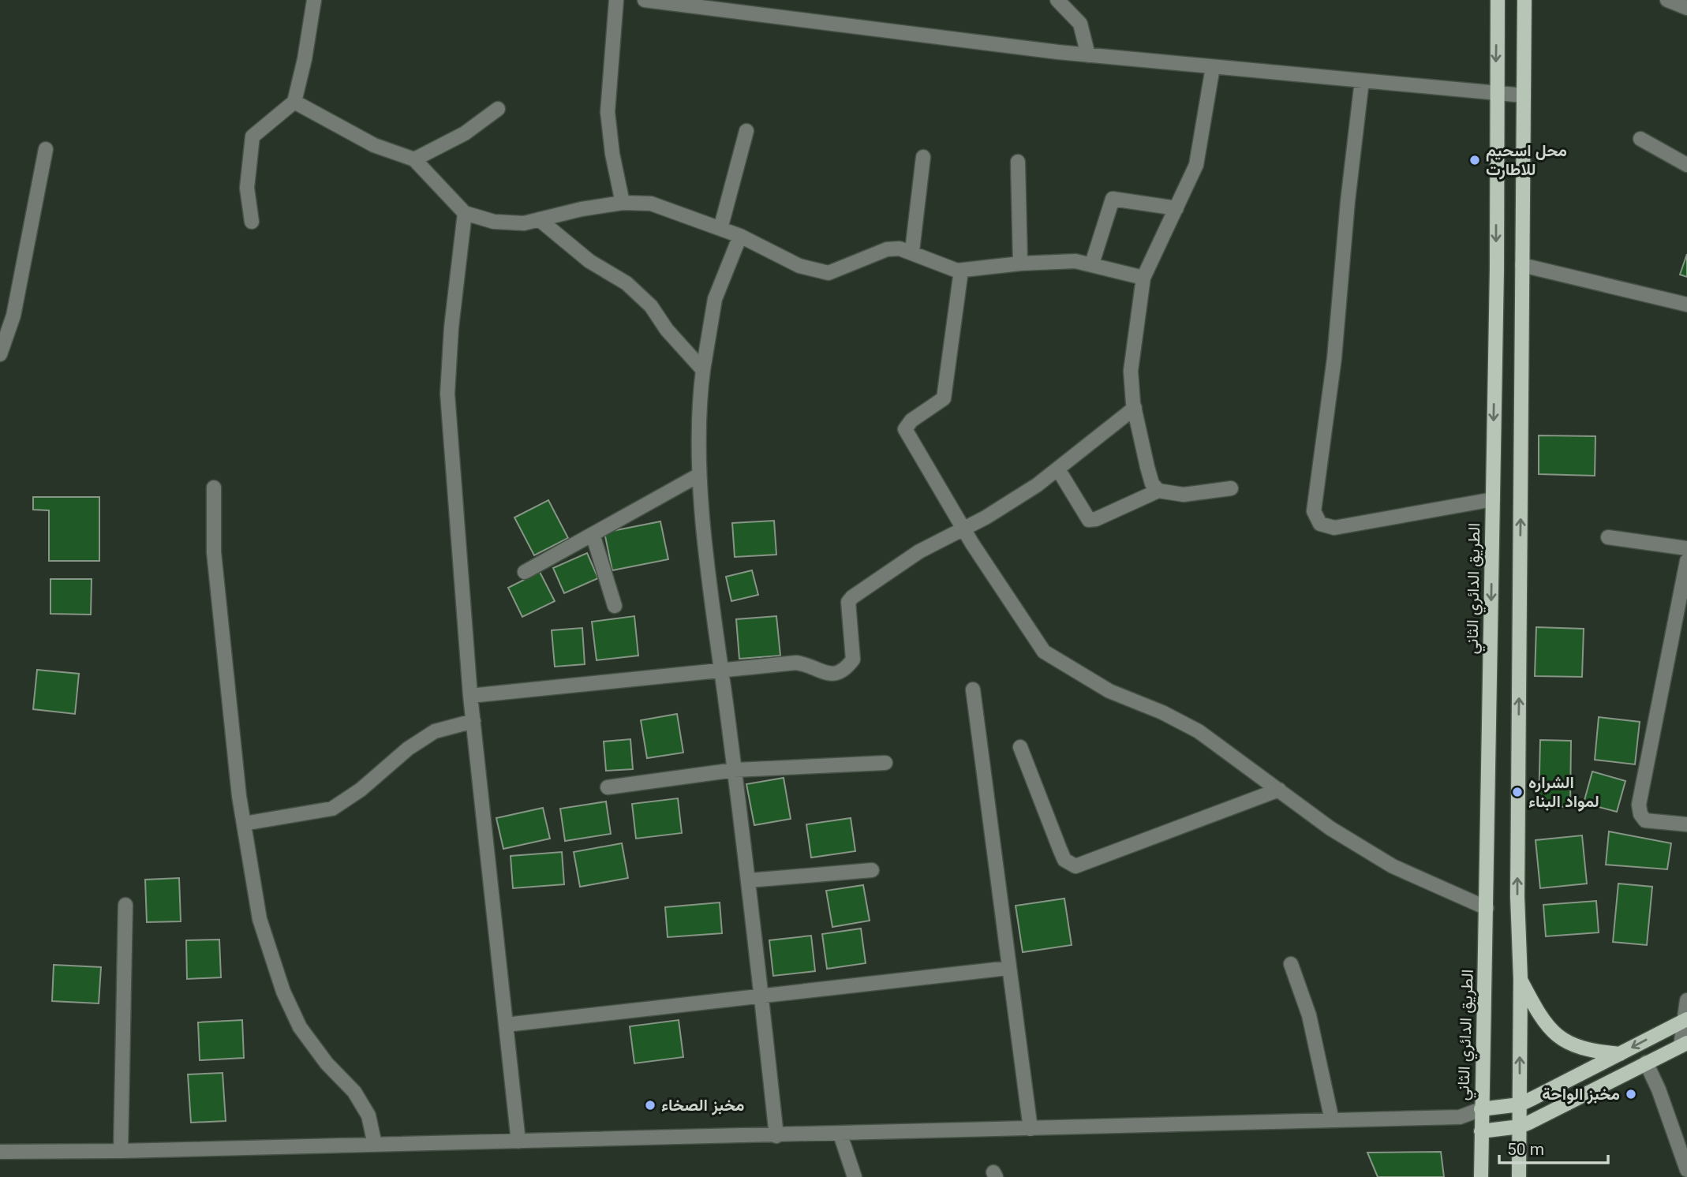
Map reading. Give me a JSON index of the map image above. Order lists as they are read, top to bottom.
{
  "streets": {
    "main road": ["الطريق الدائري الثاني"]
  },
  "places": [
    "محل اسحيم للاطارت",
    "الشراره لمواد البناء",
    "مخبز الواحة",
    "مخبز الصخاء"
  ],
  "scale_bar": "50 m"
}
